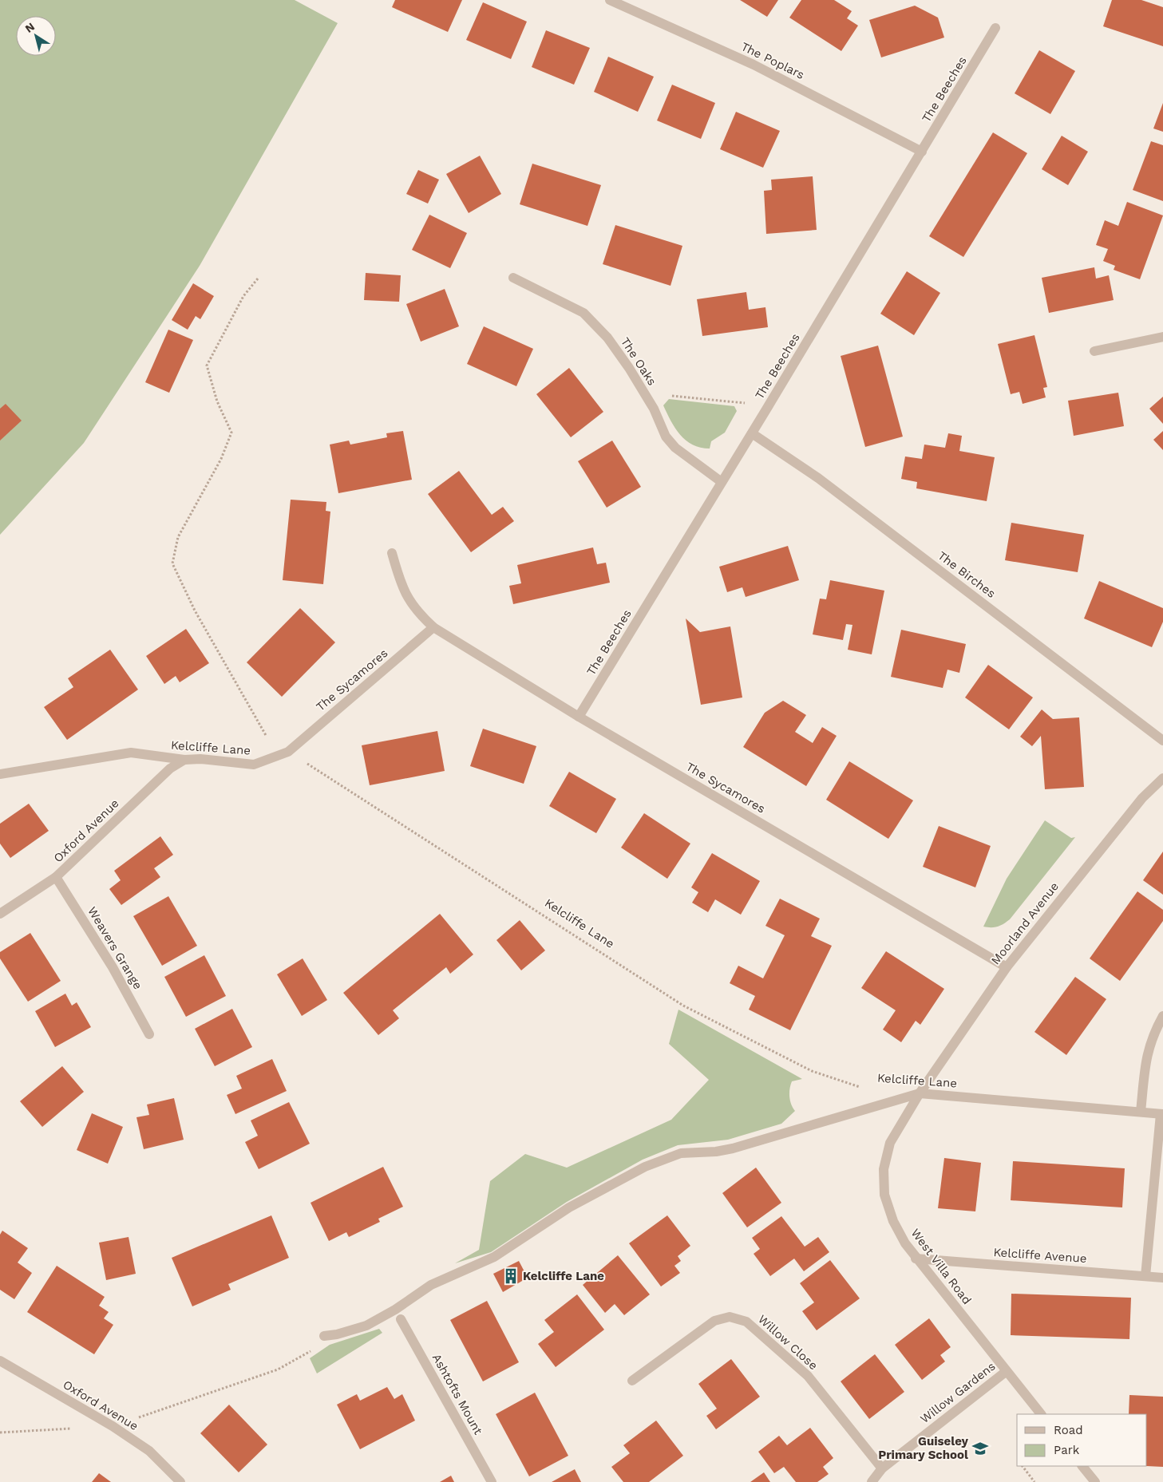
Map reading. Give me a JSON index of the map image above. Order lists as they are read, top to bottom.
{
  "streets": {
    "street": [
      "The Poplars",
      "The Beeches",
      "The Oaks",
      "The Birches",
      "The Sycamores",
      "Kelcliffe Lane",
      "Oxford Avenue",
      "Moorland Avenue",
      "Weavers Grange",
      "Kelcliffe Avenue",
      "West Villa Road",
      "Willow Close",
      "Willow Gardens",
      "Ashtofts Mount"
    ]
  },
  "crossings": [
    ["The Poplars", "The Beeches"],
    ["The Beeches", "The Oaks"],
    ["The Beeches", "The Birches"],
    ["The Beeches", "The Sycamores"],
    ["The Sycamores", "Kelcliffe Lane"],
    ["The Sycamores", "Moorland Avenue"],
    ["Kelcliffe Lane", "Oxford Avenue"],
    ["Kelcliffe Lane", "Moorland Avenue"],
    ["Kelcliffe Lane", "West Villa Road"],
    ["Oxford Avenue", "Weavers Grange"],
    ["Moorland Avenue", "West Villa Road"],
    ["Kelcliffe Avenue", "West Villa Road"],
    ["West Villa Road", "Willow Gardens"],
    ["Willow Close", "Willow Gardens"]
  ],
  "places": {
    "building": ["Kelcliffe Lane"],
    "school or university": ["Guiseley Primary School"]
  },
  "legend": ["Road", "Park"],
  "north": "top left"
}
